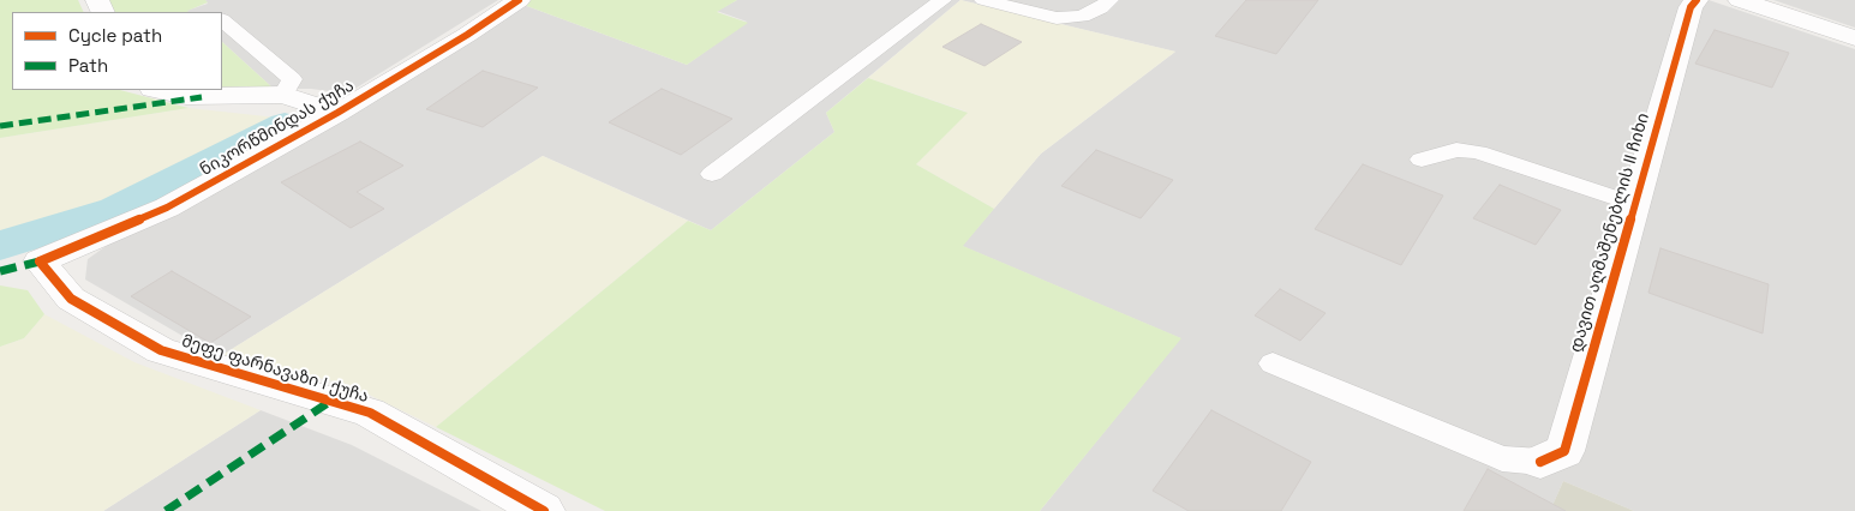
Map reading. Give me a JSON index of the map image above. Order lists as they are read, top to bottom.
{
  "streets": {
    "street": ["ნიკორწმინდას ქუჩა", "დავით აღმაშენებლის II ჩიხი", "მეფე ფარნავაზი I ქუჩა"]
  },
  "crossings": [
    ["ნიკორწმინდას ქუჩა", "მეფე ფარნავაზი I ქუჩა"]
  ],
  "legend": ["Cycle path", "Path"]
}
